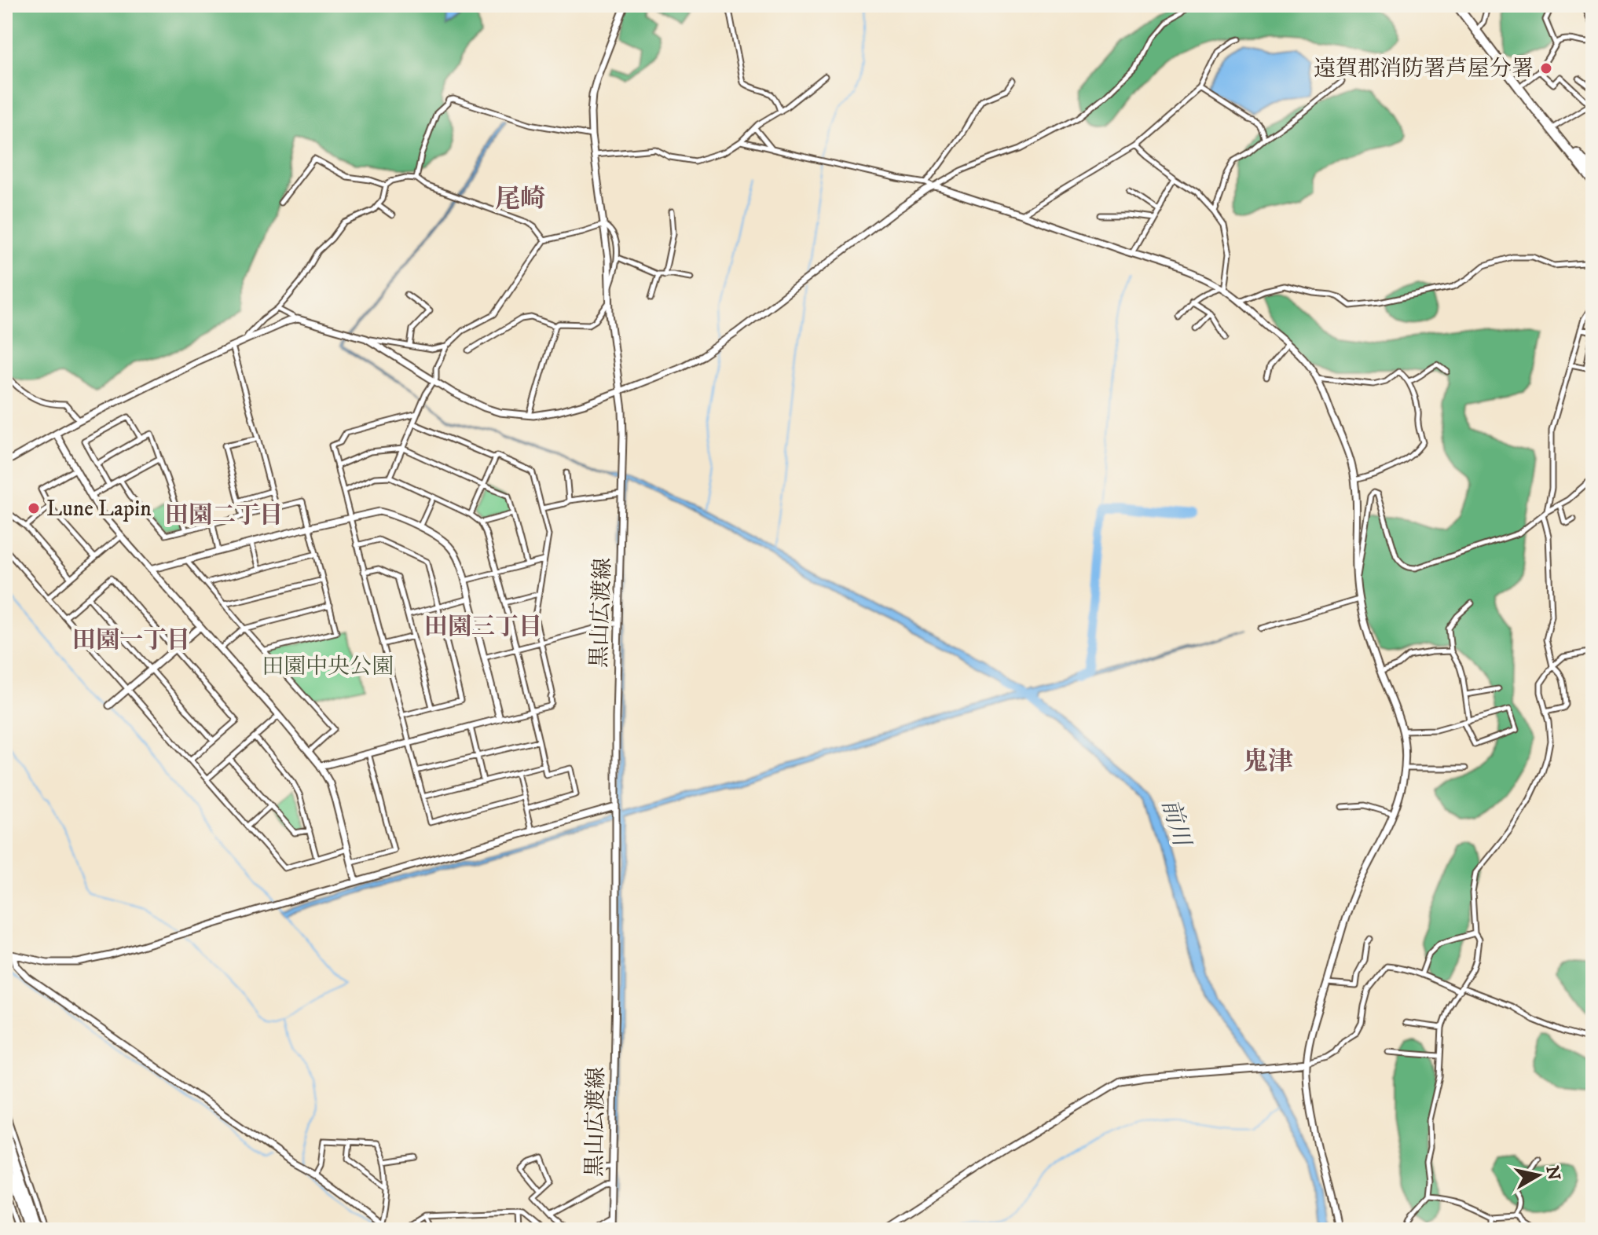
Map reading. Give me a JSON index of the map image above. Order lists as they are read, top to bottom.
{
  "streets": {
    "street": ["黒山広渡線"]
  },
  "districts": [
    "尾崎",
    "田園二丁目",
    "田園三丁目",
    "田園一丁目",
    "鬼津"
  ],
  "water": ["前川"],
  "parks": ["田園中央公園"],
  "places": ["遠賀郡消防署芦屋分署", "Lune Lapin"],
  "north": "right"
}
